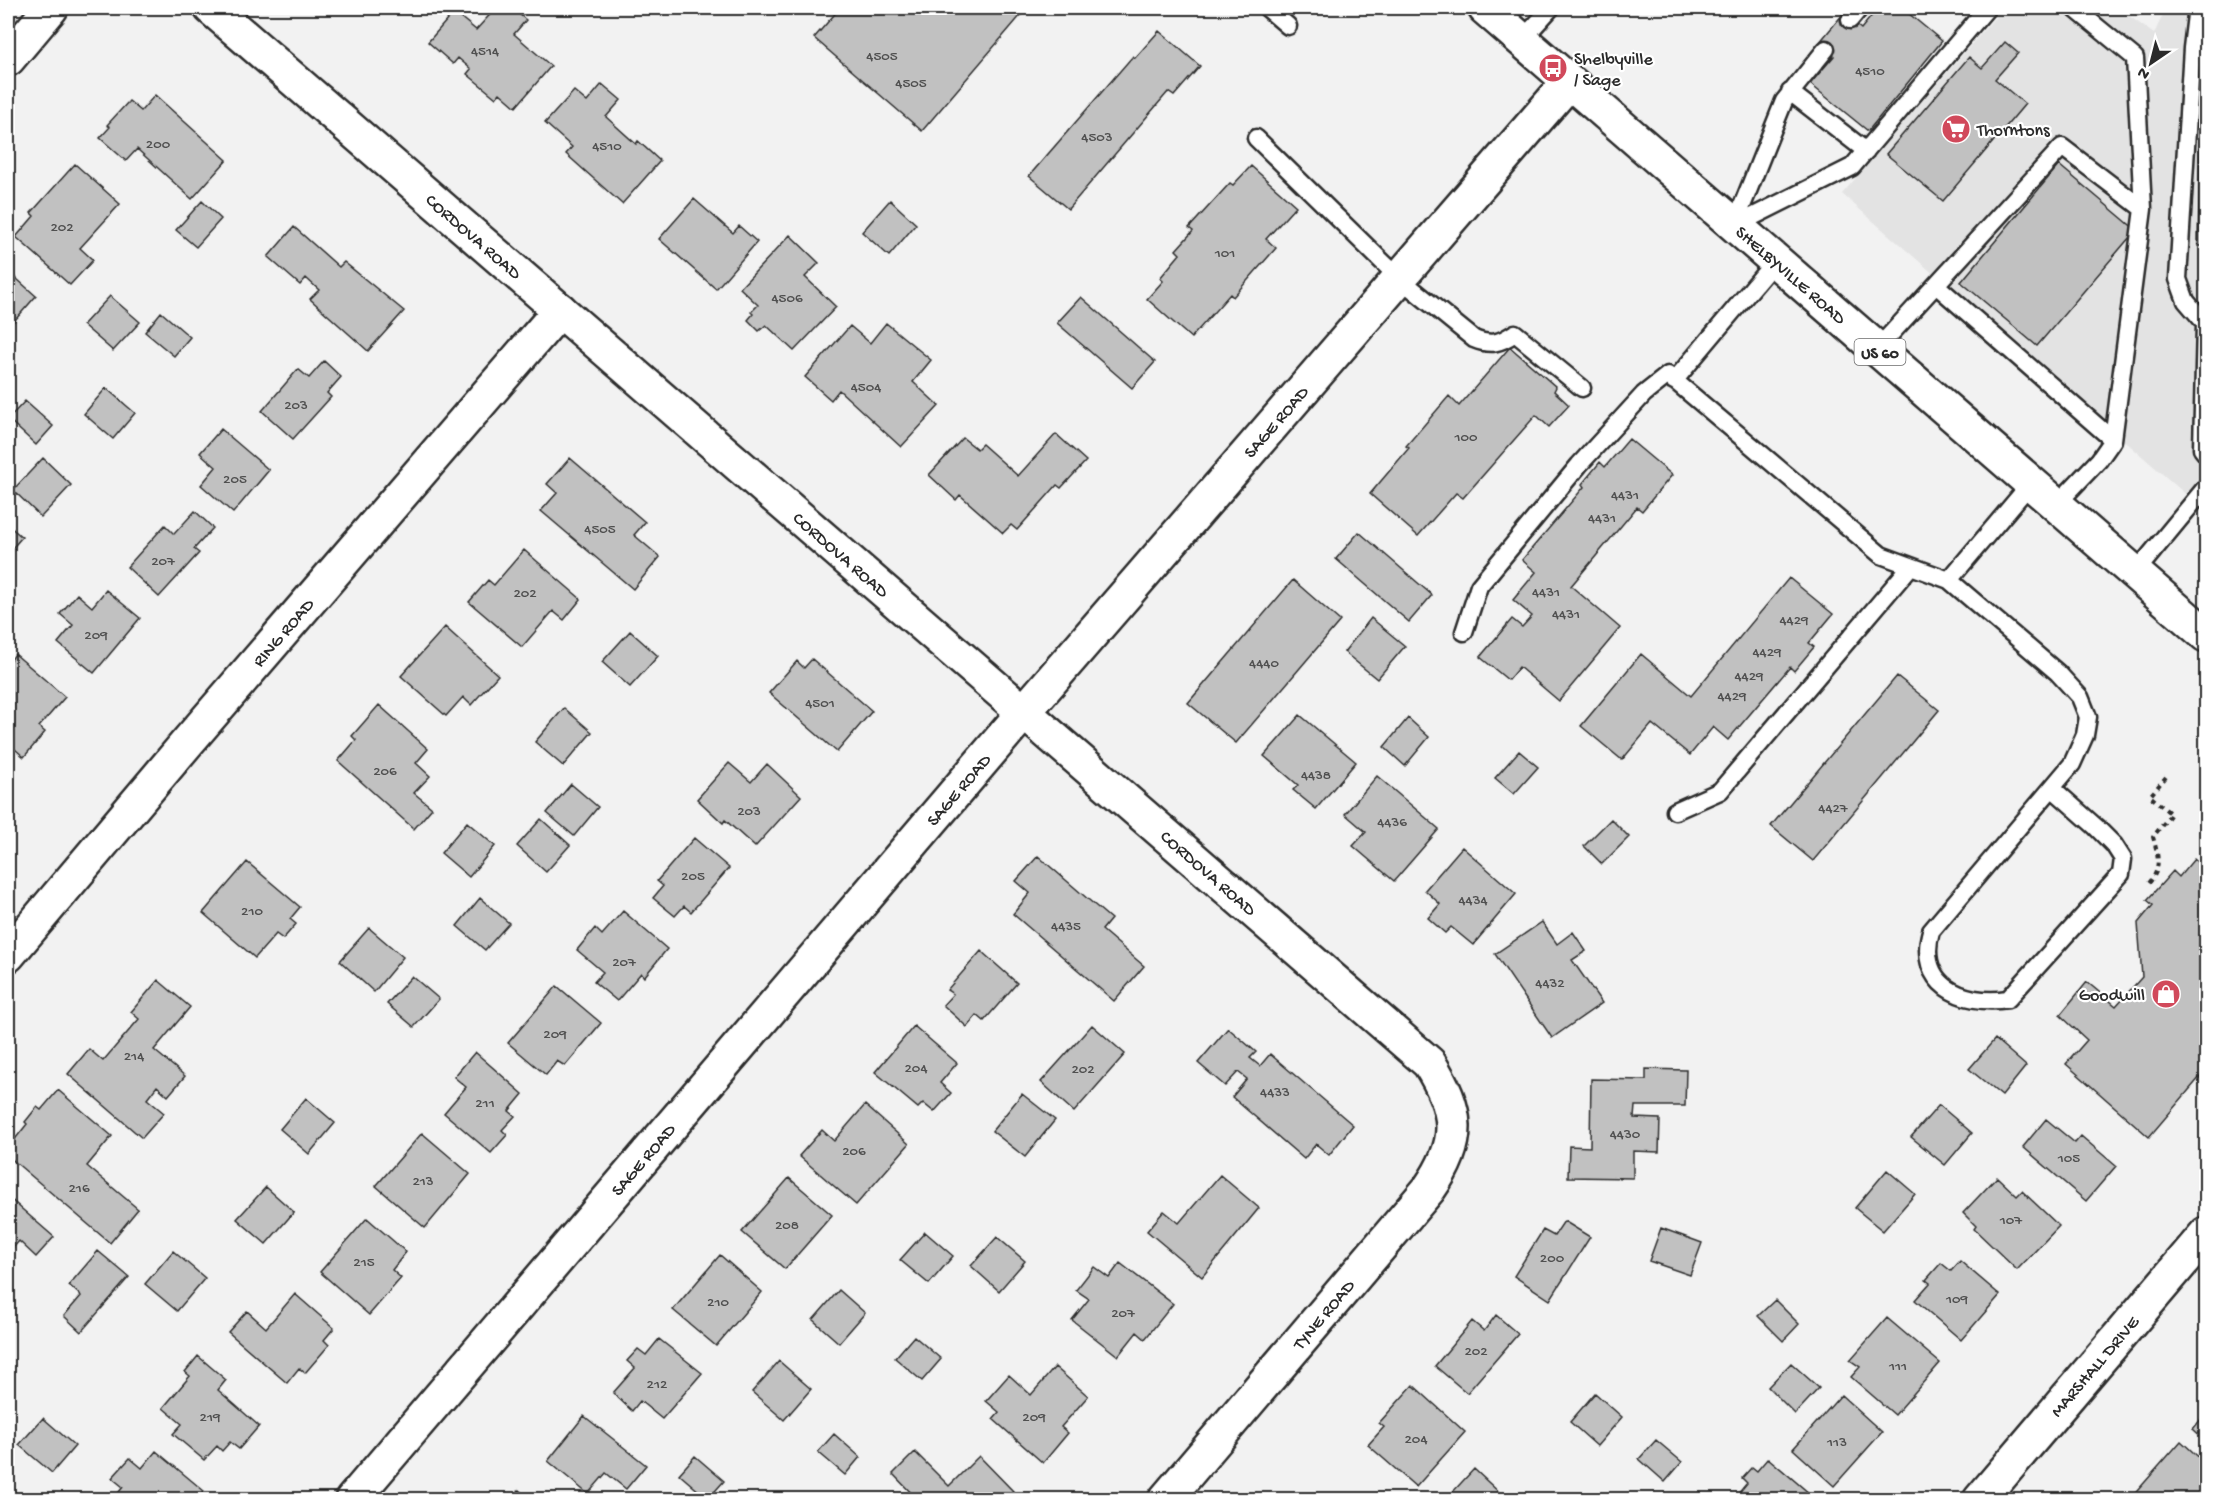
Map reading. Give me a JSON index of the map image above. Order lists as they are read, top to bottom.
{
  "streets": {
    "street": [
      "CORDOVA ROAD",
      "SHELBYVILLE ROAD",
      "US 60",
      "SAGE ROAD",
      "RING ROAD",
      "TYNE ROAD",
      "MARSHALL DRIVE"
    ]
  },
  "crossings": [
    ["CORDOVA ROAD", "SAGE ROAD"],
    ["CORDOVA ROAD", "RING ROAD"],
    ["CORDOVA ROAD", "TYNE ROAD"],
    ["SHELBYVILLE ROAD", "SAGE ROAD"]
  ],
  "places": {
    "bus stop": ["Shelbyville / Sage"],
    "supermarket": ["Thorntons"],
    "shop": ["Goodwill"]
  },
  "house_numbers": [
    "4514",
    "4505",
    "4510",
    "4505",
    "4503",
    "200",
    "4510",
    "202",
    "101",
    "4506",
    "4504",
    "203",
    "100",
    "205",
    "4431",
    "4431",
    "4505",
    "207",
    "4431",
    "202",
    "4431",
    "4429",
    "209",
    "4429",
    "4440",
    "4429",
    "4429",
    "4501",
    "206",
    "4438",
    "4427",
    "203",
    "4436",
    "205",
    "4434",
    "210",
    "4435",
    "207",
    "4432",
    "209",
    "214",
    "204",
    "202",
    "4433",
    "211",
    "4430",
    "206",
    "105",
    "213",
    "216",
    "107",
    "208",
    "200",
    "215",
    "109",
    "210",
    "207",
    "202",
    "111",
    "212",
    "219",
    "209",
    "204",
    "113"
  ],
  "north": "bottom left"
}
